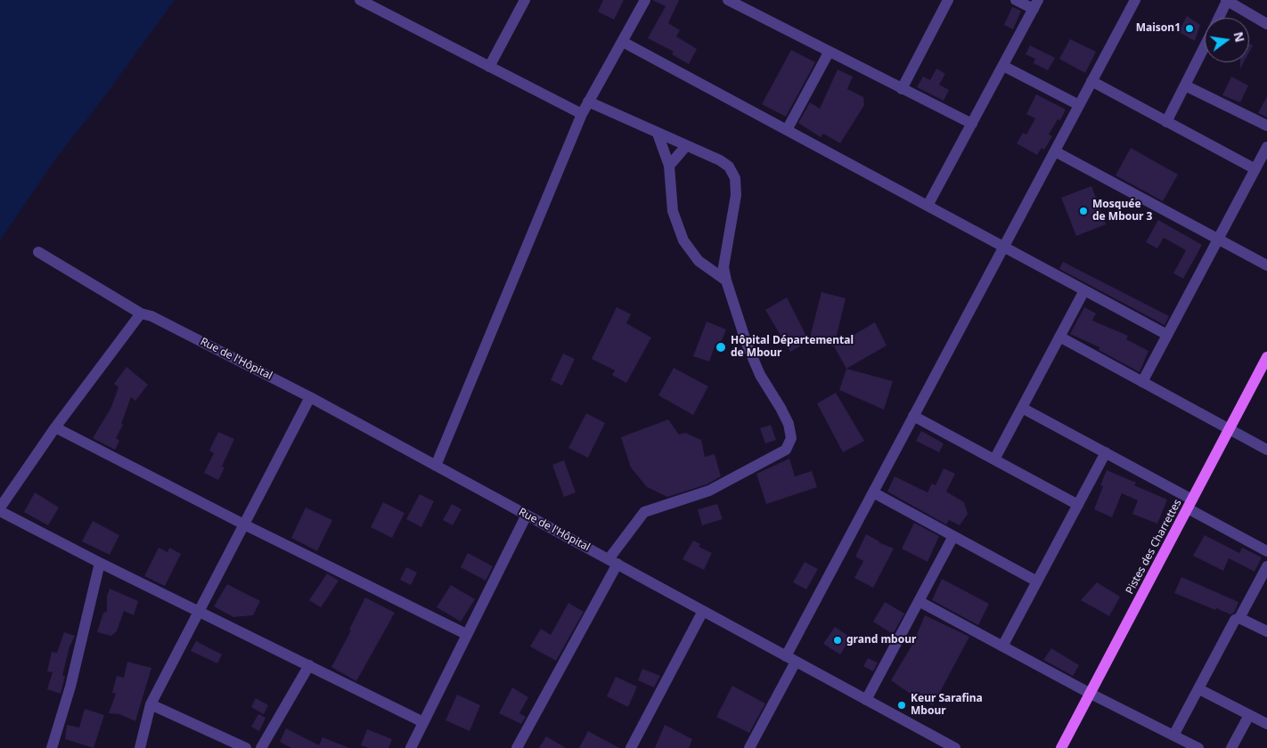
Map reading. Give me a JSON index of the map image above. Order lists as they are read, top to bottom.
{
  "streets": {
    "main road": ["Pistes des Charrettes"],
    "street": ["Rue de l'Hôpital"]
  },
  "places": [
    "Maison1",
    "Mosquée de Mbour 3",
    "Hôpital Départemental de Mbour",
    "grand mbour",
    "Keur Sarafina Mbour"
  ],
  "north": "right"
}
